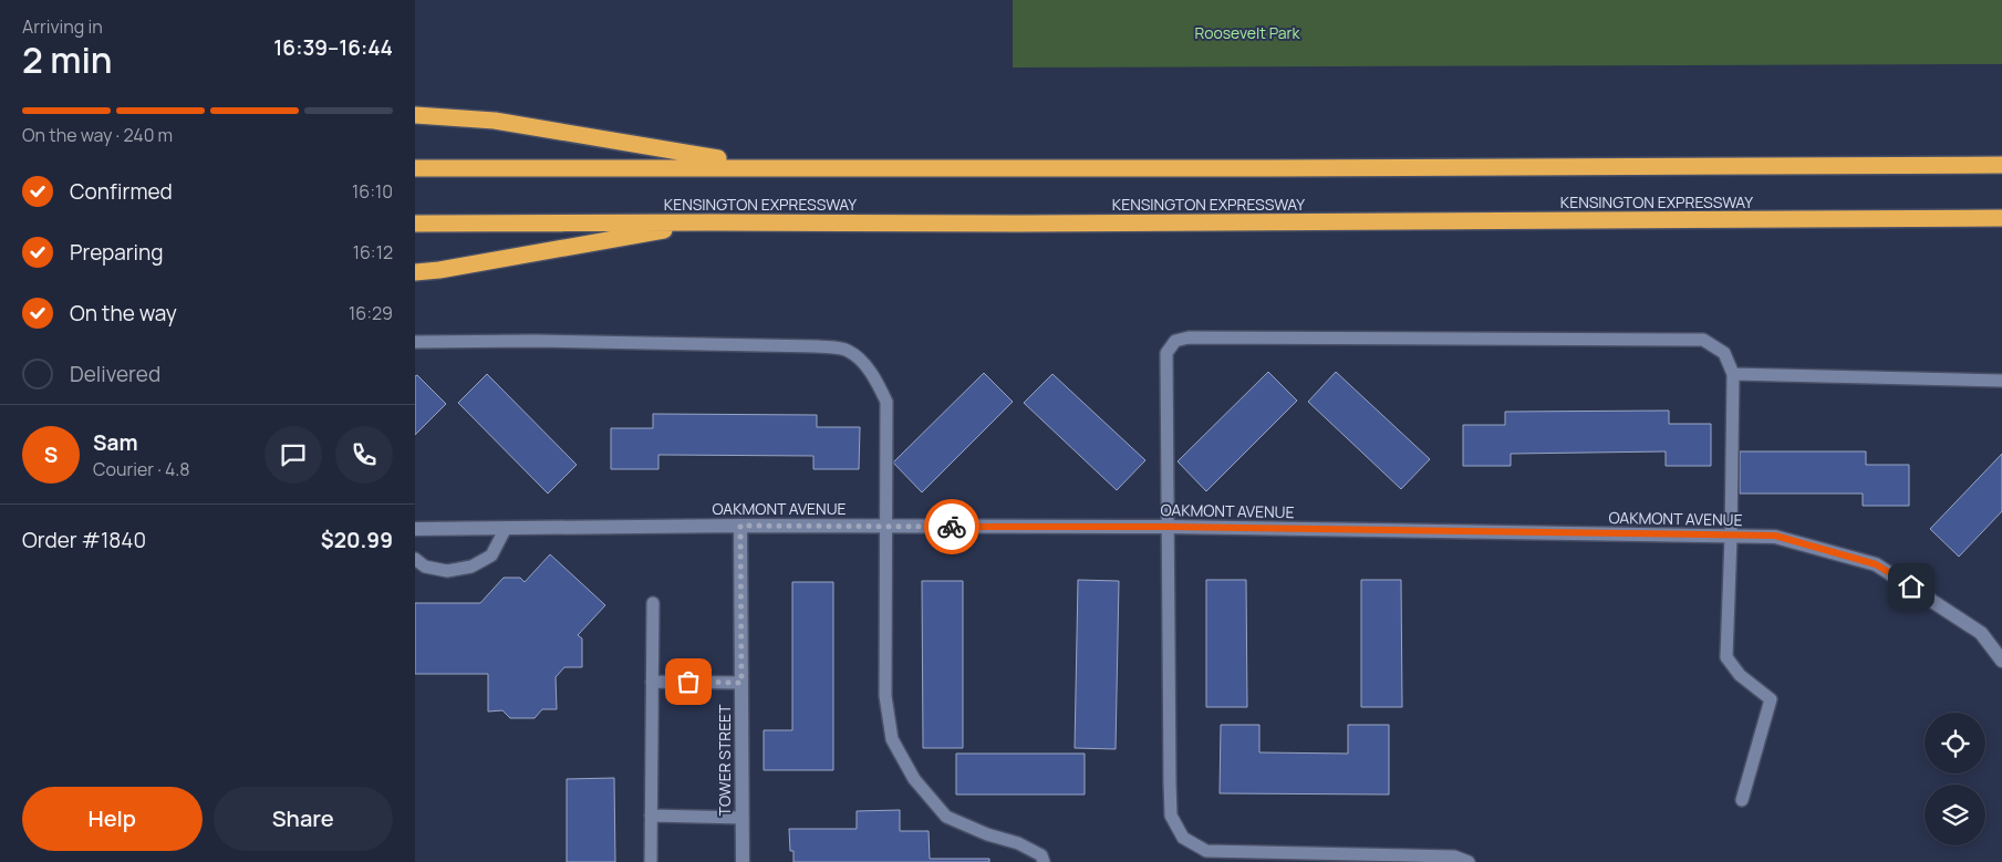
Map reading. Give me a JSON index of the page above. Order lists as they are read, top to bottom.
{
  "streets": {
    "highway": ["KENSINGTON EXPRESSWAY"],
    "street": ["OAKMONT AVENUE", "TOWER STREET"]
  },
  "crossings": [
    ["OAKMONT AVENUE", "TOWER STREET"]
  ],
  "parks": ["Roosevelt Park"],
  "page": {
    "heading": ["2 min", "Arriving in", "16:39–16:44"],
    "panel": [
      "Sam",
      "Courier · 4.8",
      "Order #1840",
      "$20.99"
    ],
    "bar": "On the way · 240 m",
    "list": [
      ["Confirmed", "16:10"],
      ["Preparing", "16:12"],
      ["On the way", "16:29"],
      "Delivered"
    ],
    "round": "S",
    "buttons": ["Help", "Share"]
  }
}
